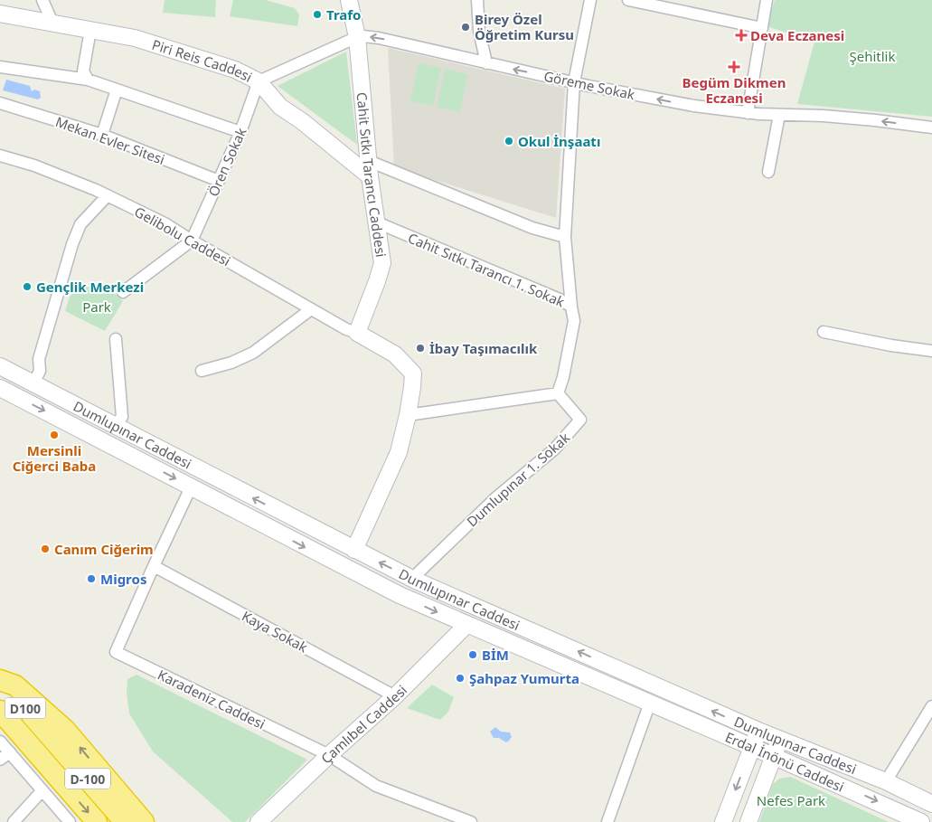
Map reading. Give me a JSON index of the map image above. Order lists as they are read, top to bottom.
{
  "streets": {
    "highway": ["D100", "D-100"],
    "main road": [
      "Piri Reis Caddesi",
      "Cahit Sıtkı Tarancı Caddesi",
      "Dumlupınar Caddesi",
      "Çamlıbel Caddesi",
      "Erdal İnönü Caddesi"
    ],
    "street": [
      "Göreme Sokak",
      "Mekan Evler Sitesi",
      "Ören Sokak",
      "Gelibolu Caddesi",
      "Cahit Sıtkı Tarancı 1. Sokak",
      "Dumlupınar 1. Sokak",
      "Kaya Sokak",
      "Karadeniz Caddesi"
    ]
  },
  "crossings": [
    ["Piri Reis Caddesi", "Göreme Sokak"],
    ["Piri Reis Caddesi", "Ören Sokak"],
    ["Piri Reis Caddesi", "Cahit Sıtkı Tarancı Caddesi"],
    ["Göreme Sokak", "Ören Sokak"],
    ["Göreme Sokak", "Cahit Sıtkı Tarancı Caddesi"],
    ["Mekan Evler Sitesi", "Ören Sokak"],
    ["Ören Sokak", "Gelibolu Caddesi"],
    ["Cahit Sıtkı Tarancı Caddesi", "Gelibolu Caddesi"],
    ["Cahit Sıtkı Tarancı Caddesi", "Cahit Sıtkı Tarancı 1. Sokak"],
    ["Dumlupınar Caddesi", "Dumlupınar 1. Sokak"],
    ["Dumlupınar Caddesi", "Karadeniz Caddesi"],
    ["Dumlupınar Caddesi", "Çamlıbel Caddesi"],
    ["Dumlupınar Caddesi", "Erdal İnönü Caddesi"],
    ["Kaya Sokak", "Karadeniz Caddesi"],
    ["Kaya Sokak", "Çamlıbel Caddesi"],
    ["Karadeniz Caddesi", "Çamlıbel Caddesi"],
    ["D100", "D-100"]
  ],
  "one_way": ["Göreme Sokak", "Erdal İnönü Caddesi"],
  "parks": ["Şehitlik", "Park", "Nefes Park"],
  "places": {
    "other": [
      "Trafo",
      "Birey Özel Öğretim Kursu",
      "Okul İnşaatı",
      "Gençlik Merkezi",
      "İbay Taşımacılık",
      "Mersinli Ciğerci Baba",
      "Canım Ciğerim",
      "Migros",
      "BİM",
      "Şahpaz Yumurta"
    ],
    "health": ["Deva Eczanesi", "Begüm Dikmen Eczanesi"]
  }
}
